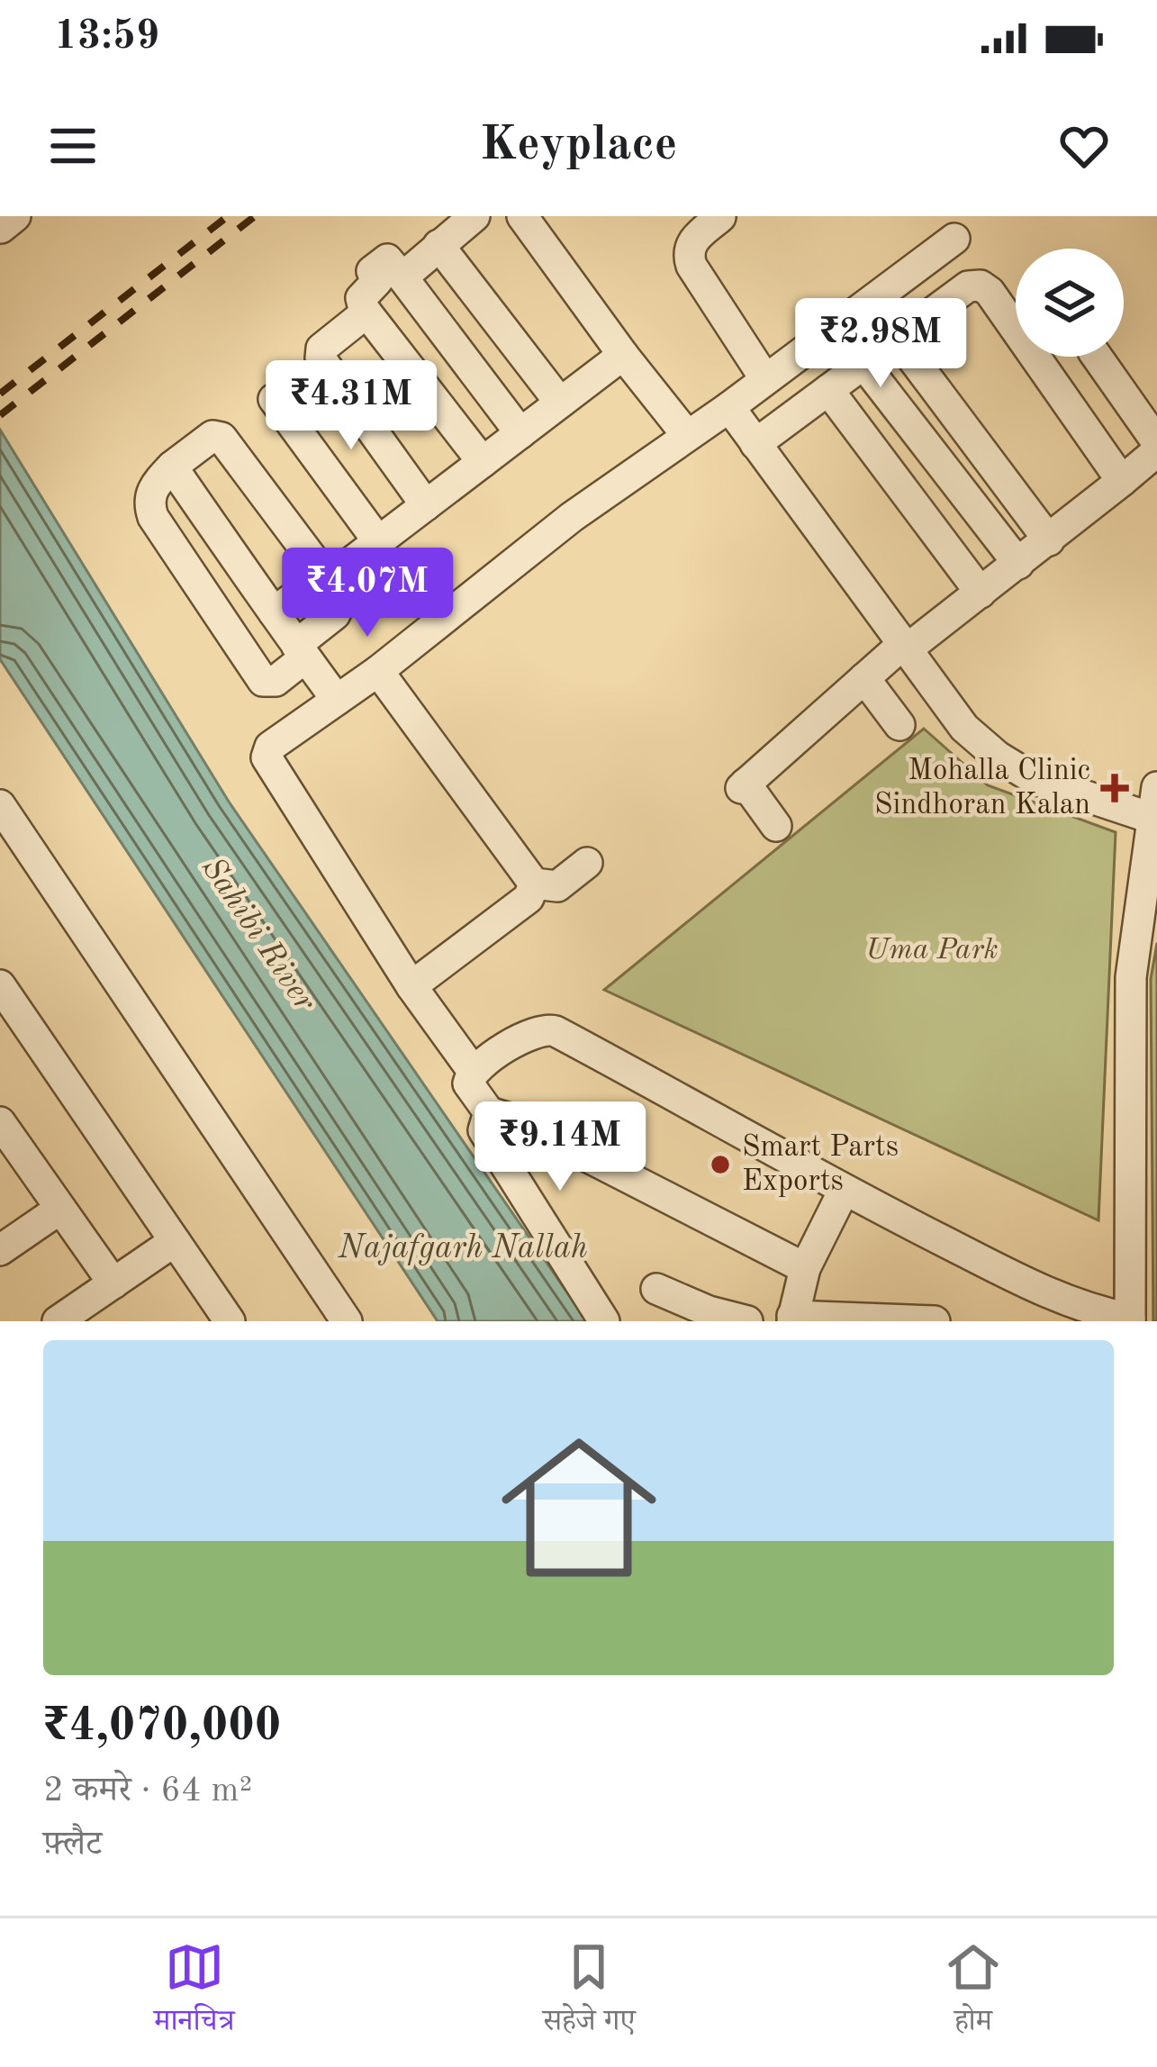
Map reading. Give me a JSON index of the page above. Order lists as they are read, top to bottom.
{
  "water": ["Sahibi River", "Najafgarh Nallah"],
  "parks": ["Uma Park"],
  "places": {
    "health": ["Mohalla Clinic Sindhoran Kalan"],
    "other": ["Smart Parts Exports"]
  },
  "page": {
    "status": "13:59",
    "header": "Keyplace",
    "price": [
      "₹2.98M",
      "₹4.31M",
      "₹4.07M",
      "₹9.14M"
    ],
    "list": [
      {
        "name": "₹4,070,000",
        "note": "2 कमरे · 64 m² · फ़्लैट"
      }
    ],
    "tabs": ["मानचित्र", "सहेजे गए", "होम"]
  }
}
